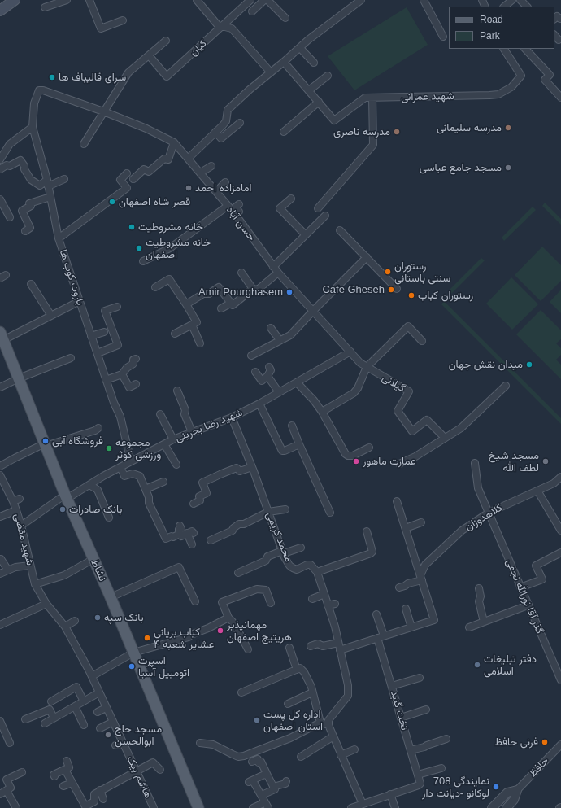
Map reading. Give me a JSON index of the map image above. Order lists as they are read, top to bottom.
{
  "streets": {
    "main road": ["نشاط"],
    "street": [
      "کیان",
      "شهید عمرانی",
      "حسن آباد",
      "باروت کوب ها",
      "گیلانی",
      "شهید رضا بحرینی",
      "کلاهدوزان",
      "محمد کریمی",
      "شهید مقضی",
      "گذر آقا نورالله نجفی",
      "تخت گنبد",
      "حافظ",
      "هاشم بیک"
    ]
  },
  "crossings": [
    ["حسن آباد", "باروت کوب ها"],
    ["حسن آباد", "گیلانی"],
    ["حسن آباد", "شهید رضا بحرینی"],
    ["باروت کوب ها", "شهید رضا بحرینی"],
    ["شهید رضا بحرینی", "محمد کریمی"],
    ["شهید رضا بحرینی", "شهید مقضی"],
    ["شهید رضا بحرینی", "نشاط"],
    ["کلاهدوزان", "گذر آقا نورالله نجفی"],
    ["شهید مقضی", "هاشم بیک"]
  ],
  "places": [
    "سرای قالیباف ها",
    "مدرسه سلیمانی",
    "مدرسه ناصری",
    "مسجد جامع عباسی",
    "امامزاده احمد",
    "قصر شاه اصفهان",
    "خانه مشروطیت",
    "خانه مشروطیت اصفهان",
    "رستوران سنتی باستانی",
    "Cafe Gheseh",
    "Amir Pourghasem",
    "رستوران کباب",
    "میدان نقش جهان",
    "فروشگاه آبی",
    "مجموعه ورزشی کوثر",
    "عمارت ماهور",
    "مسجد شیخ لطف الله",
    "بانک صادرات",
    "بانک سپه",
    "مهمانپذیر هریتیج اصفهان",
    "کباب بریانی عشایر شعبه ۴",
    "دفتر تبلیغات اسلامی",
    "اسپرت اتومبیل آسیا",
    "اداره کل پست استان اصفهان",
    "مسجد حاج ابوالحسن",
    "فرنی حافظ",
    "نمایندگی 708 لوکانو -دیانت دار"
  ],
  "legend": ["Road", "Park"]
}
